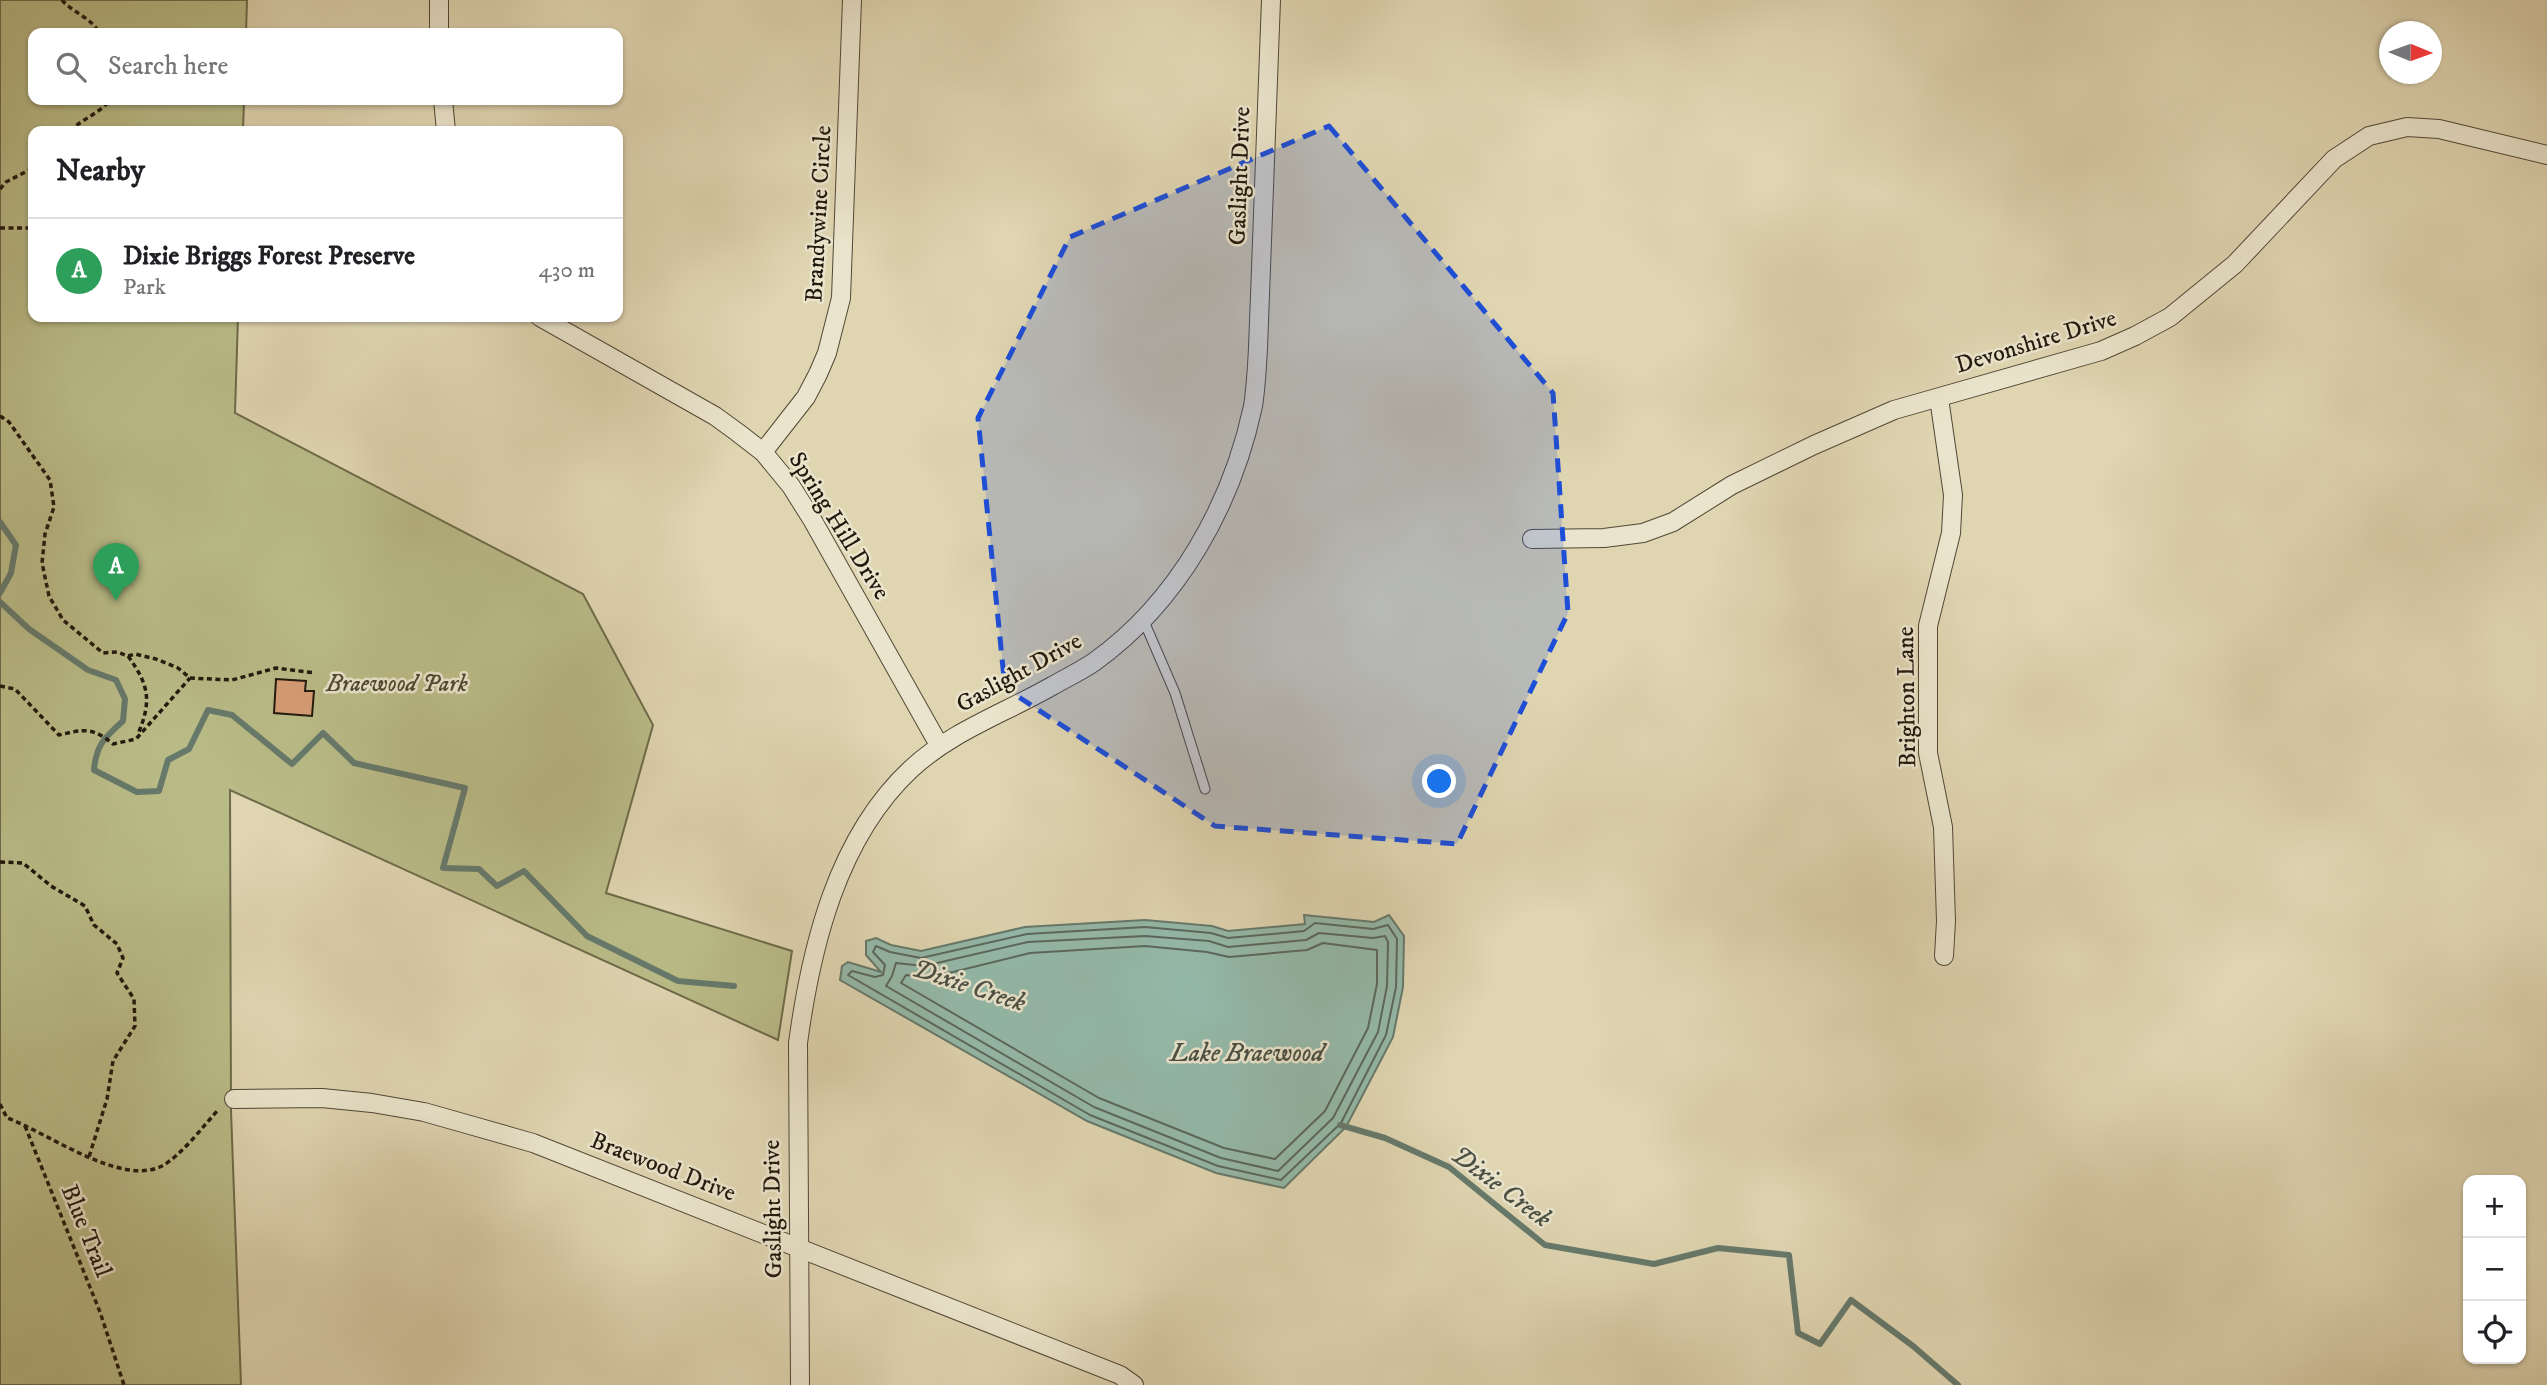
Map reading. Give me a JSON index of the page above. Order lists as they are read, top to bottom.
{
  "streets": {
    "street": [
      "Gaslight Drive",
      "Brandywine Circle",
      "Devonshire Drive",
      "Spring Hill Drive",
      "Brighton Lane",
      "Braewood Drive"
    ],
    "path": ["Blue Trail"]
  },
  "crossings": [
    ["Gaslight Drive", "Spring Hill Drive"],
    ["Gaslight Drive", "Braewood Drive"],
    ["Brandywine Circle", "Spring Hill Drive"],
    ["Devonshire Drive", "Brighton Lane"]
  ],
  "water": ["Dixie Creek", "Lake Braewood"],
  "parks": ["Braewood Park"],
  "north": "right",
  "page": {
    "search": "Search here",
    "heading": "Nearby",
    "list": [
      {
        "mark": "A",
        "name": "Dixie Briggs Forest Preserve",
        "note": "Park",
        "value": "430 m"
      }
    ],
    "pins": "A",
    "map_buttons": ["+", "−"]
  }
}
